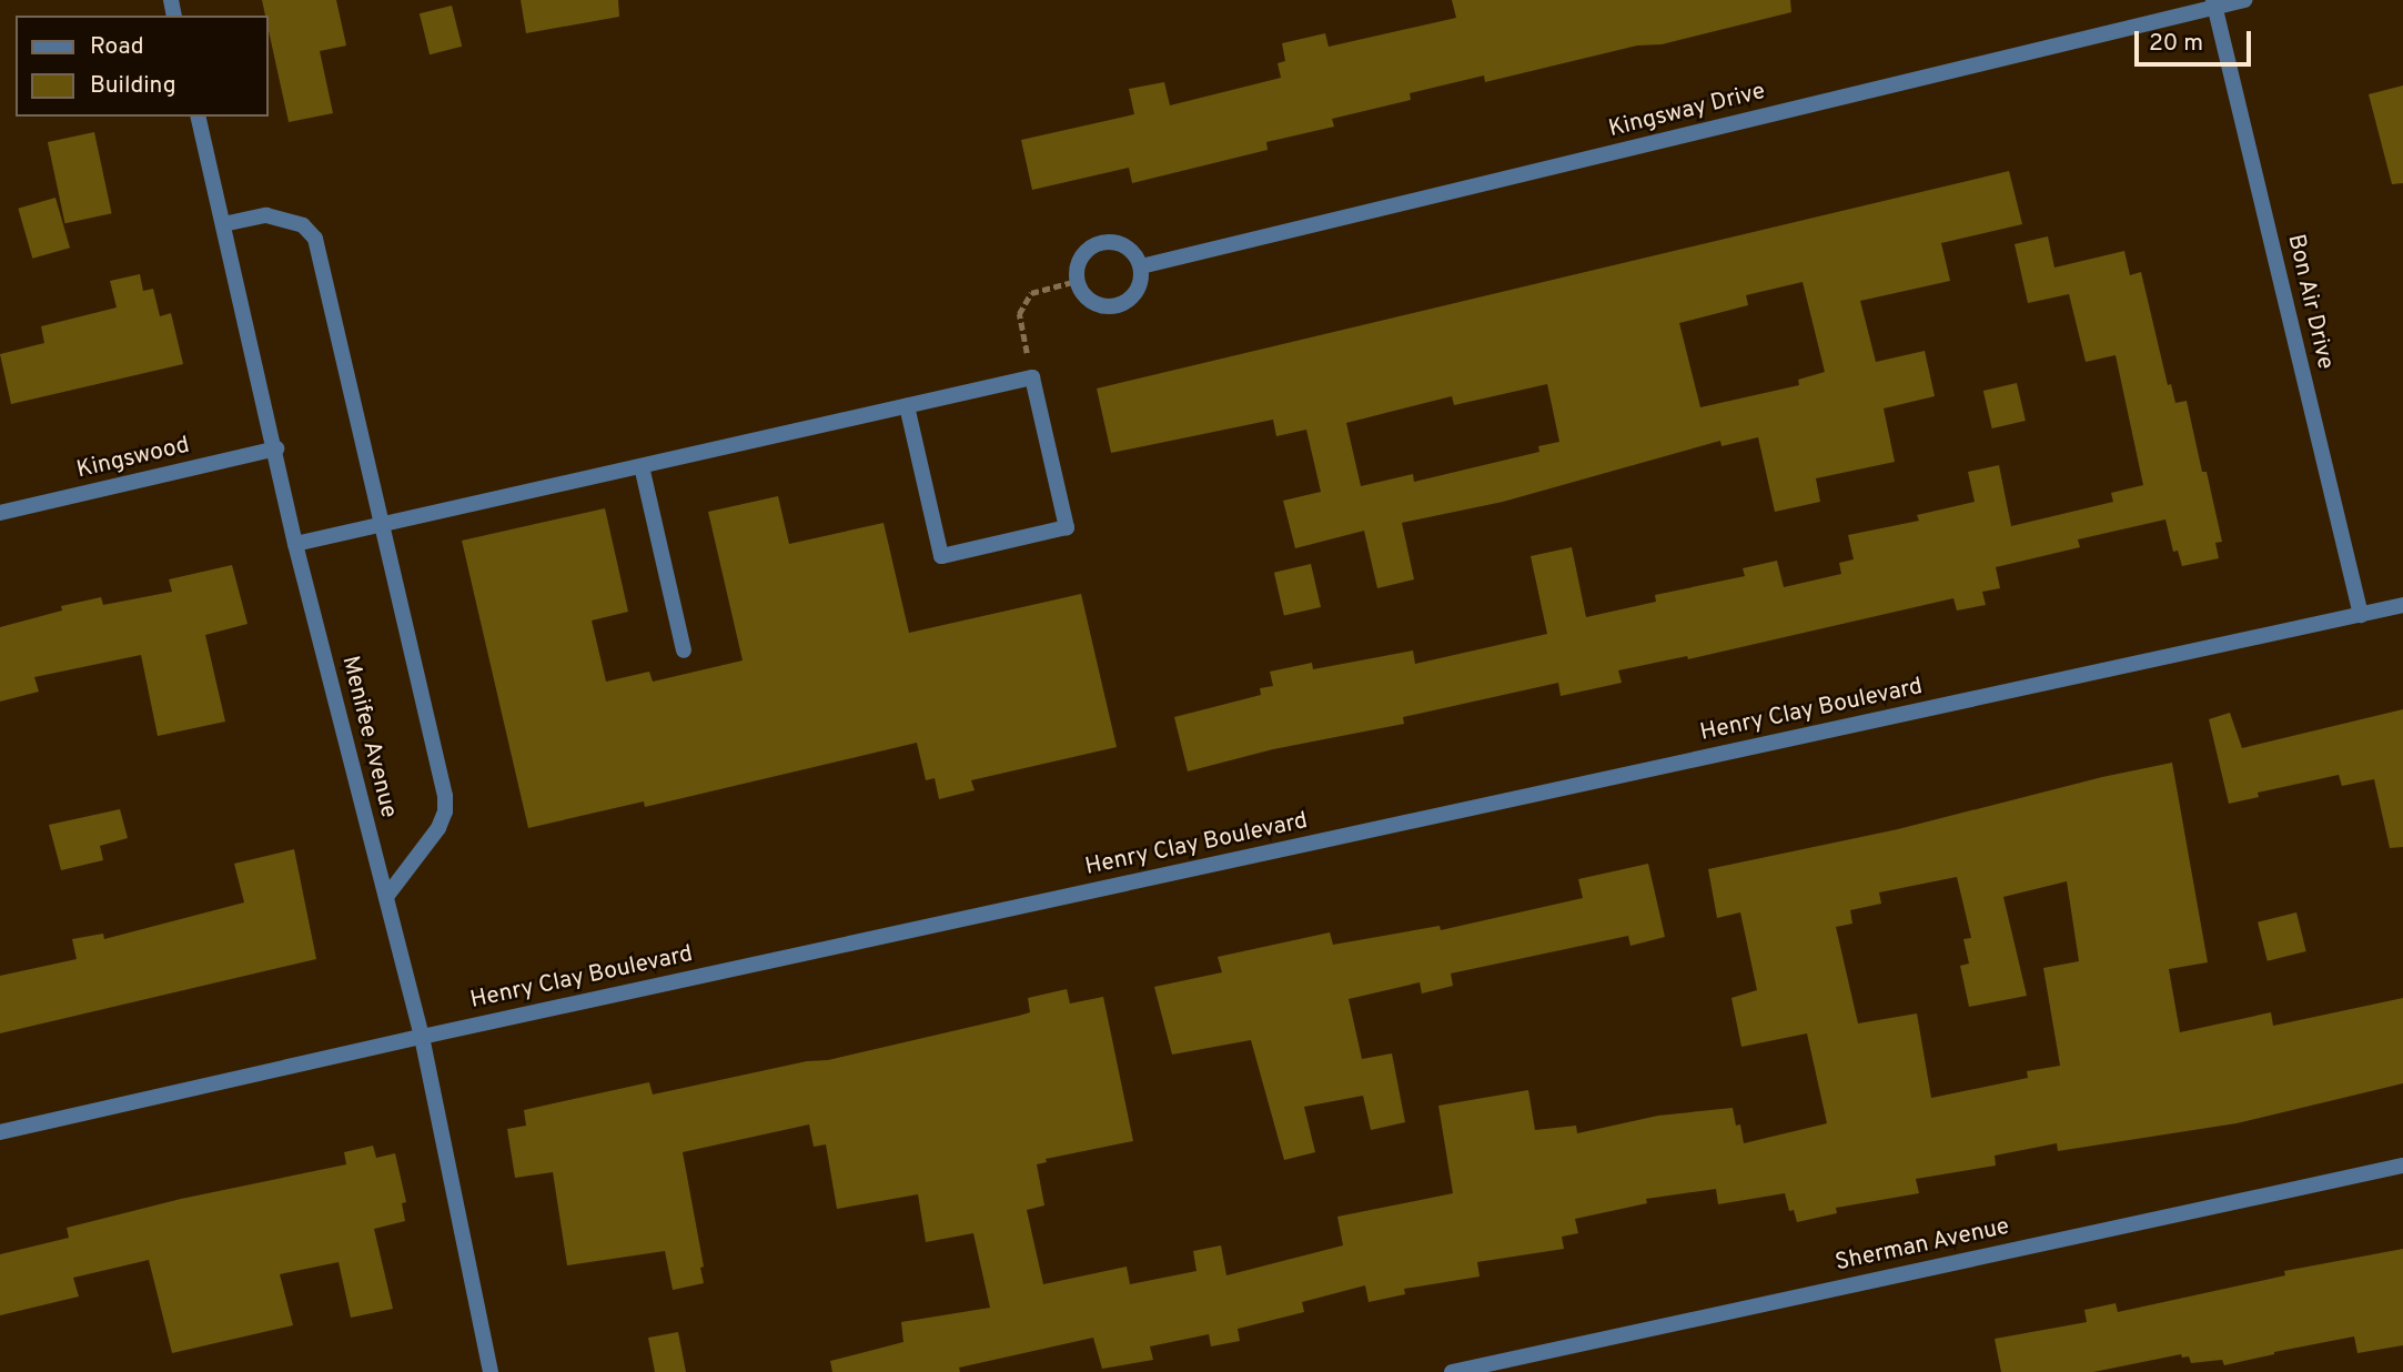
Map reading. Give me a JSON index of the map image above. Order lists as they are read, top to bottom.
{
  "streets": {
    "street": [
      "Kingsway Drive",
      "Bon Air Drive",
      "Kingswood",
      "Henry Clay Boulevard",
      "Menifee Avenue",
      "Sherman Avenue"
    ]
  },
  "crossings": [
    ["Kingsway Drive", "Bon Air Drive"],
    ["Bon Air Drive", "Henry Clay Boulevard"],
    ["Kingswood", "Menifee Avenue"],
    ["Henry Clay Boulevard", "Menifee Avenue"]
  ],
  "legend": ["Road", "Building"],
  "scale_bar": "20 m"
}
